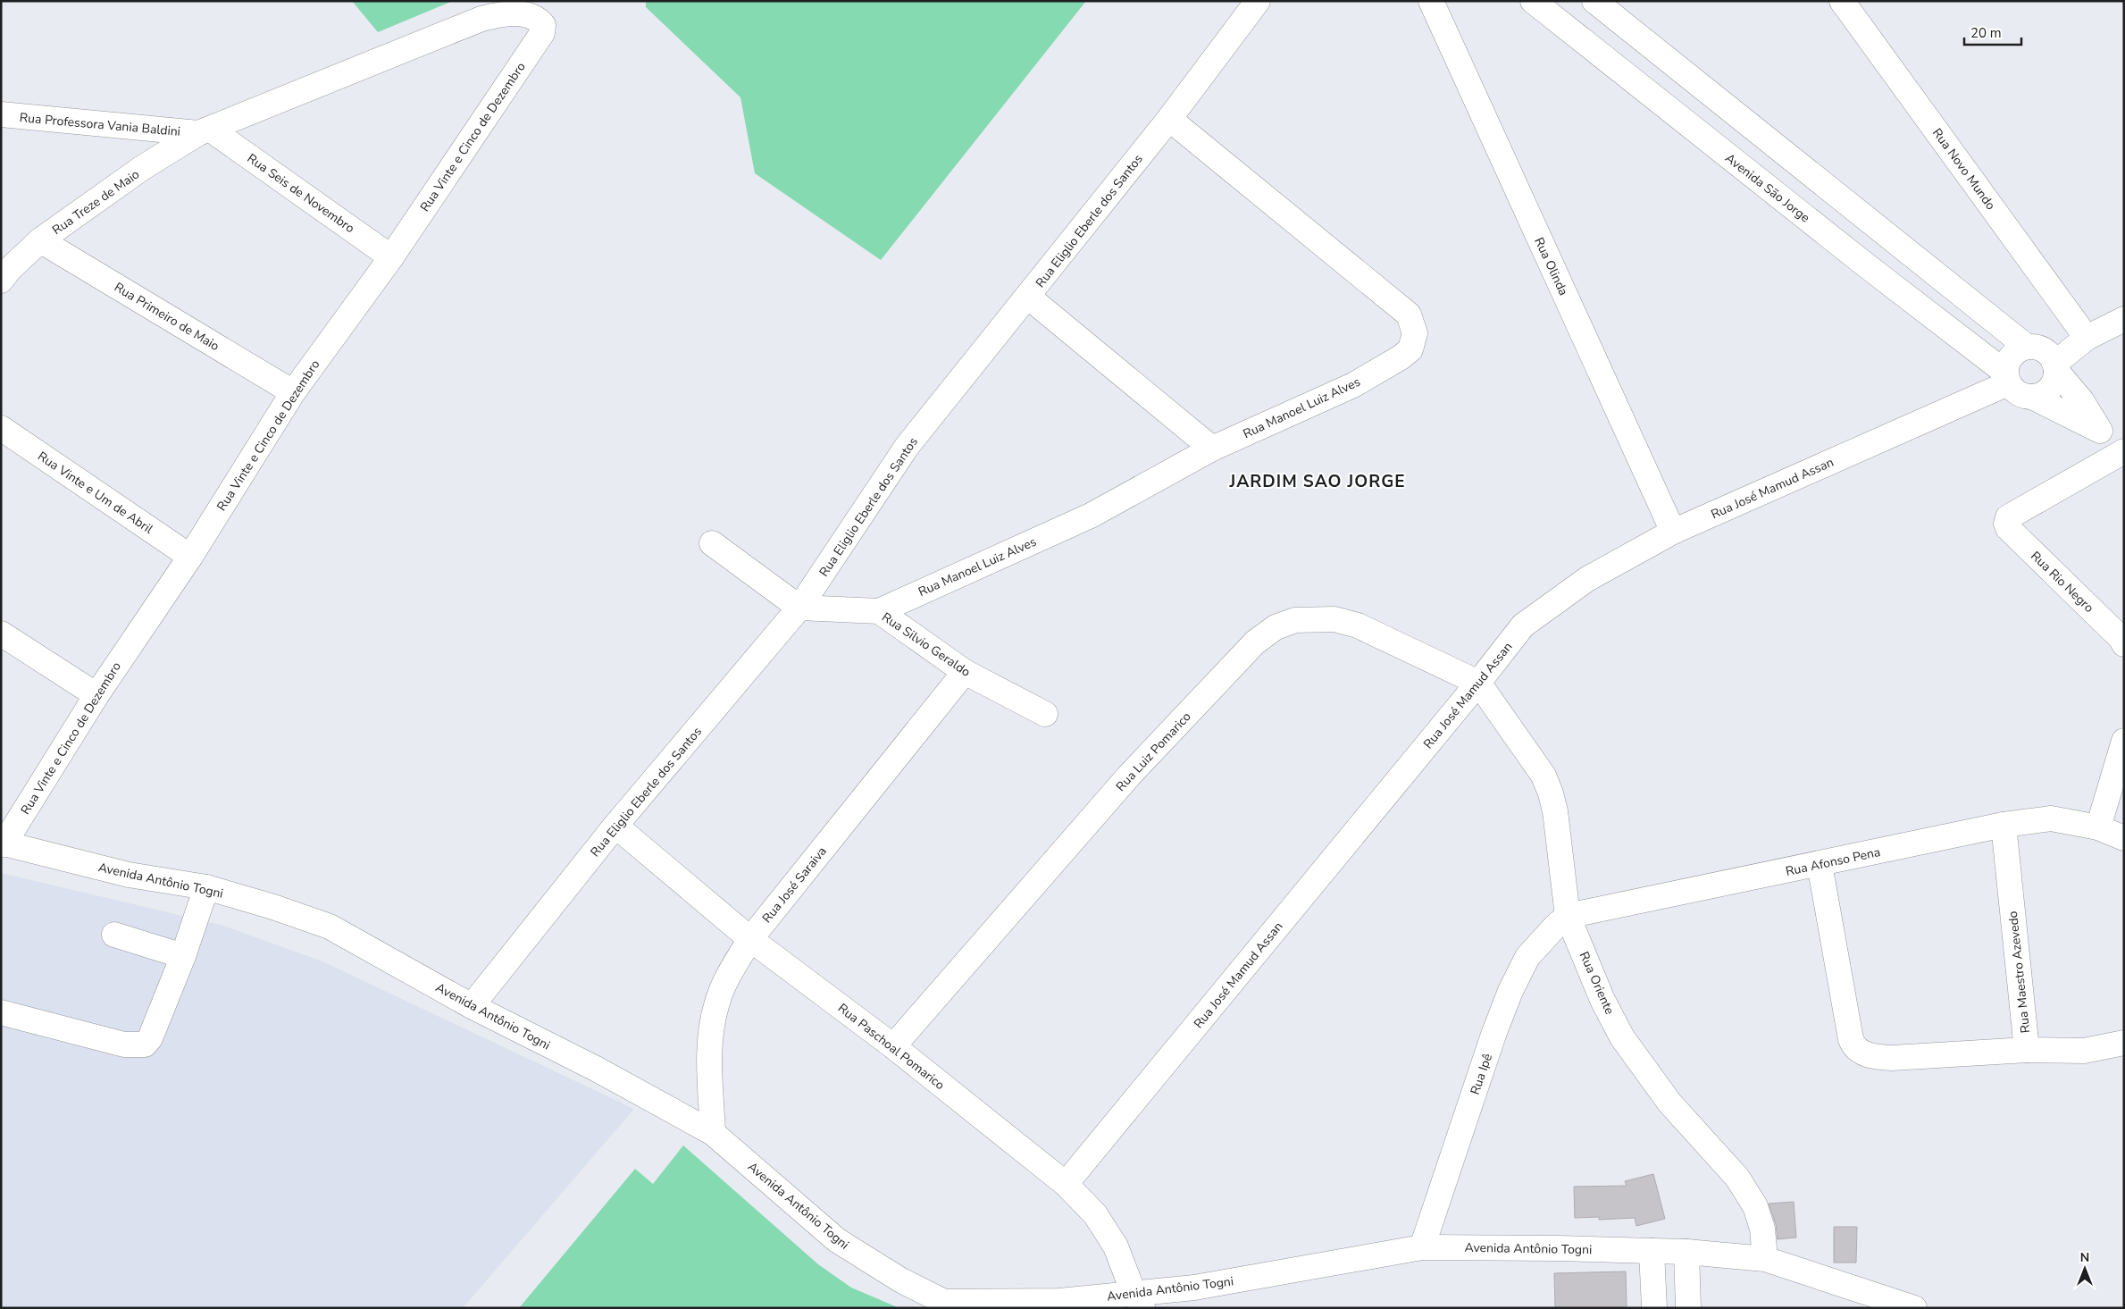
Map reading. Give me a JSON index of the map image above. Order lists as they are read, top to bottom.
{
  "streets": {
    "street": [
      "Rua Professora Vania Baldini",
      "Rua Vinte e Cinco de Dezembro",
      "Rua Novo Mundo",
      "Avenida São Jorge",
      "Rua Seis de Novembro",
      "Rua Treze de Maio",
      "Rua Eliglio Eberle dos Santos",
      "Rua Olinda",
      "Rua Primeiro de Maio",
      "Rua Manoel Luiz Alves",
      "Rua José Mamud Assan",
      "Rua Vinte e Um de Abril",
      "Rua Rio Negro",
      "Rua Silvio Geraldo",
      "Rua Luiz Pomarico",
      "Rua Afonso Pena",
      "Avenida Antônio Togni",
      "Rua José Saraiva",
      "Rua Maestro Azevedo",
      "Rua Oriente",
      "Rua Paschoal Pomarico",
      "Rua Ipê"
    ]
  },
  "crossings": [
    ["Rua Professora Vania Baldini", "Rua Seis de Novembro"],
    ["Rua Professora Vania Baldini", "Rua Treze de Maio"],
    ["Rua Vinte e Cinco de Dezembro", "Rua Seis de Novembro"],
    ["Rua Vinte e Cinco de Dezembro", "Rua Treze de Maio"],
    ["Rua Vinte e Cinco de Dezembro", "Rua Primeiro de Maio"],
    ["Rua Vinte e Cinco de Dezembro", "Rua Vinte e Um de Abril"],
    ["Rua Vinte e Cinco de Dezembro", "Avenida Antônio Togni"],
    ["Avenida São Jorge", "Rua José Mamud Assan"],
    ["Rua Seis de Novembro", "Rua Treze de Maio"],
    ["Rua Treze de Maio", "Rua Primeiro de Maio"],
    ["Rua Eliglio Eberle dos Santos", "Rua Manoel Luiz Alves"],
    ["Rua Eliglio Eberle dos Santos", "Rua Silvio Geraldo"],
    ["Rua Eliglio Eberle dos Santos", "Avenida Antônio Togni"],
    ["Rua Eliglio Eberle dos Santos", "Rua Paschoal Pomarico"],
    ["Rua Olinda", "Rua José Mamud Assan"],
    ["Rua Manoel Luiz Alves", "Rua Silvio Geraldo"],
    ["Rua José Mamud Assan", "Rua Luiz Pomarico"],
    ["Rua José Mamud Assan", "Rua Oriente"],
    ["Rua José Mamud Assan", "Rua Paschoal Pomarico"],
    ["Rua Silvio Geraldo", "Rua José Saraiva"],
    ["Rua Luiz Pomarico", "Rua Oriente"],
    ["Rua Luiz Pomarico", "Rua Paschoal Pomarico"],
    ["Rua Afonso Pena", "Rua Maestro Azevedo"],
    ["Rua Afonso Pena", "Rua Oriente"],
    ["Rua Afonso Pena", "Rua Ipê"],
    ["Avenida Antônio Togni", "Rua José Saraiva"],
    ["Avenida Antônio Togni", "Rua Oriente"],
    ["Avenida Antônio Togni", "Rua Paschoal Pomarico"],
    ["Avenida Antônio Togni", "Rua Ipê"],
    ["Rua José Saraiva", "Rua Paschoal Pomarico"],
    ["Rua Oriente", "Rua Ipê"]
  ],
  "districts": ["JARDIM SAO JORGE"],
  "scale_bar": "20 m",
  "north": "top"
}
